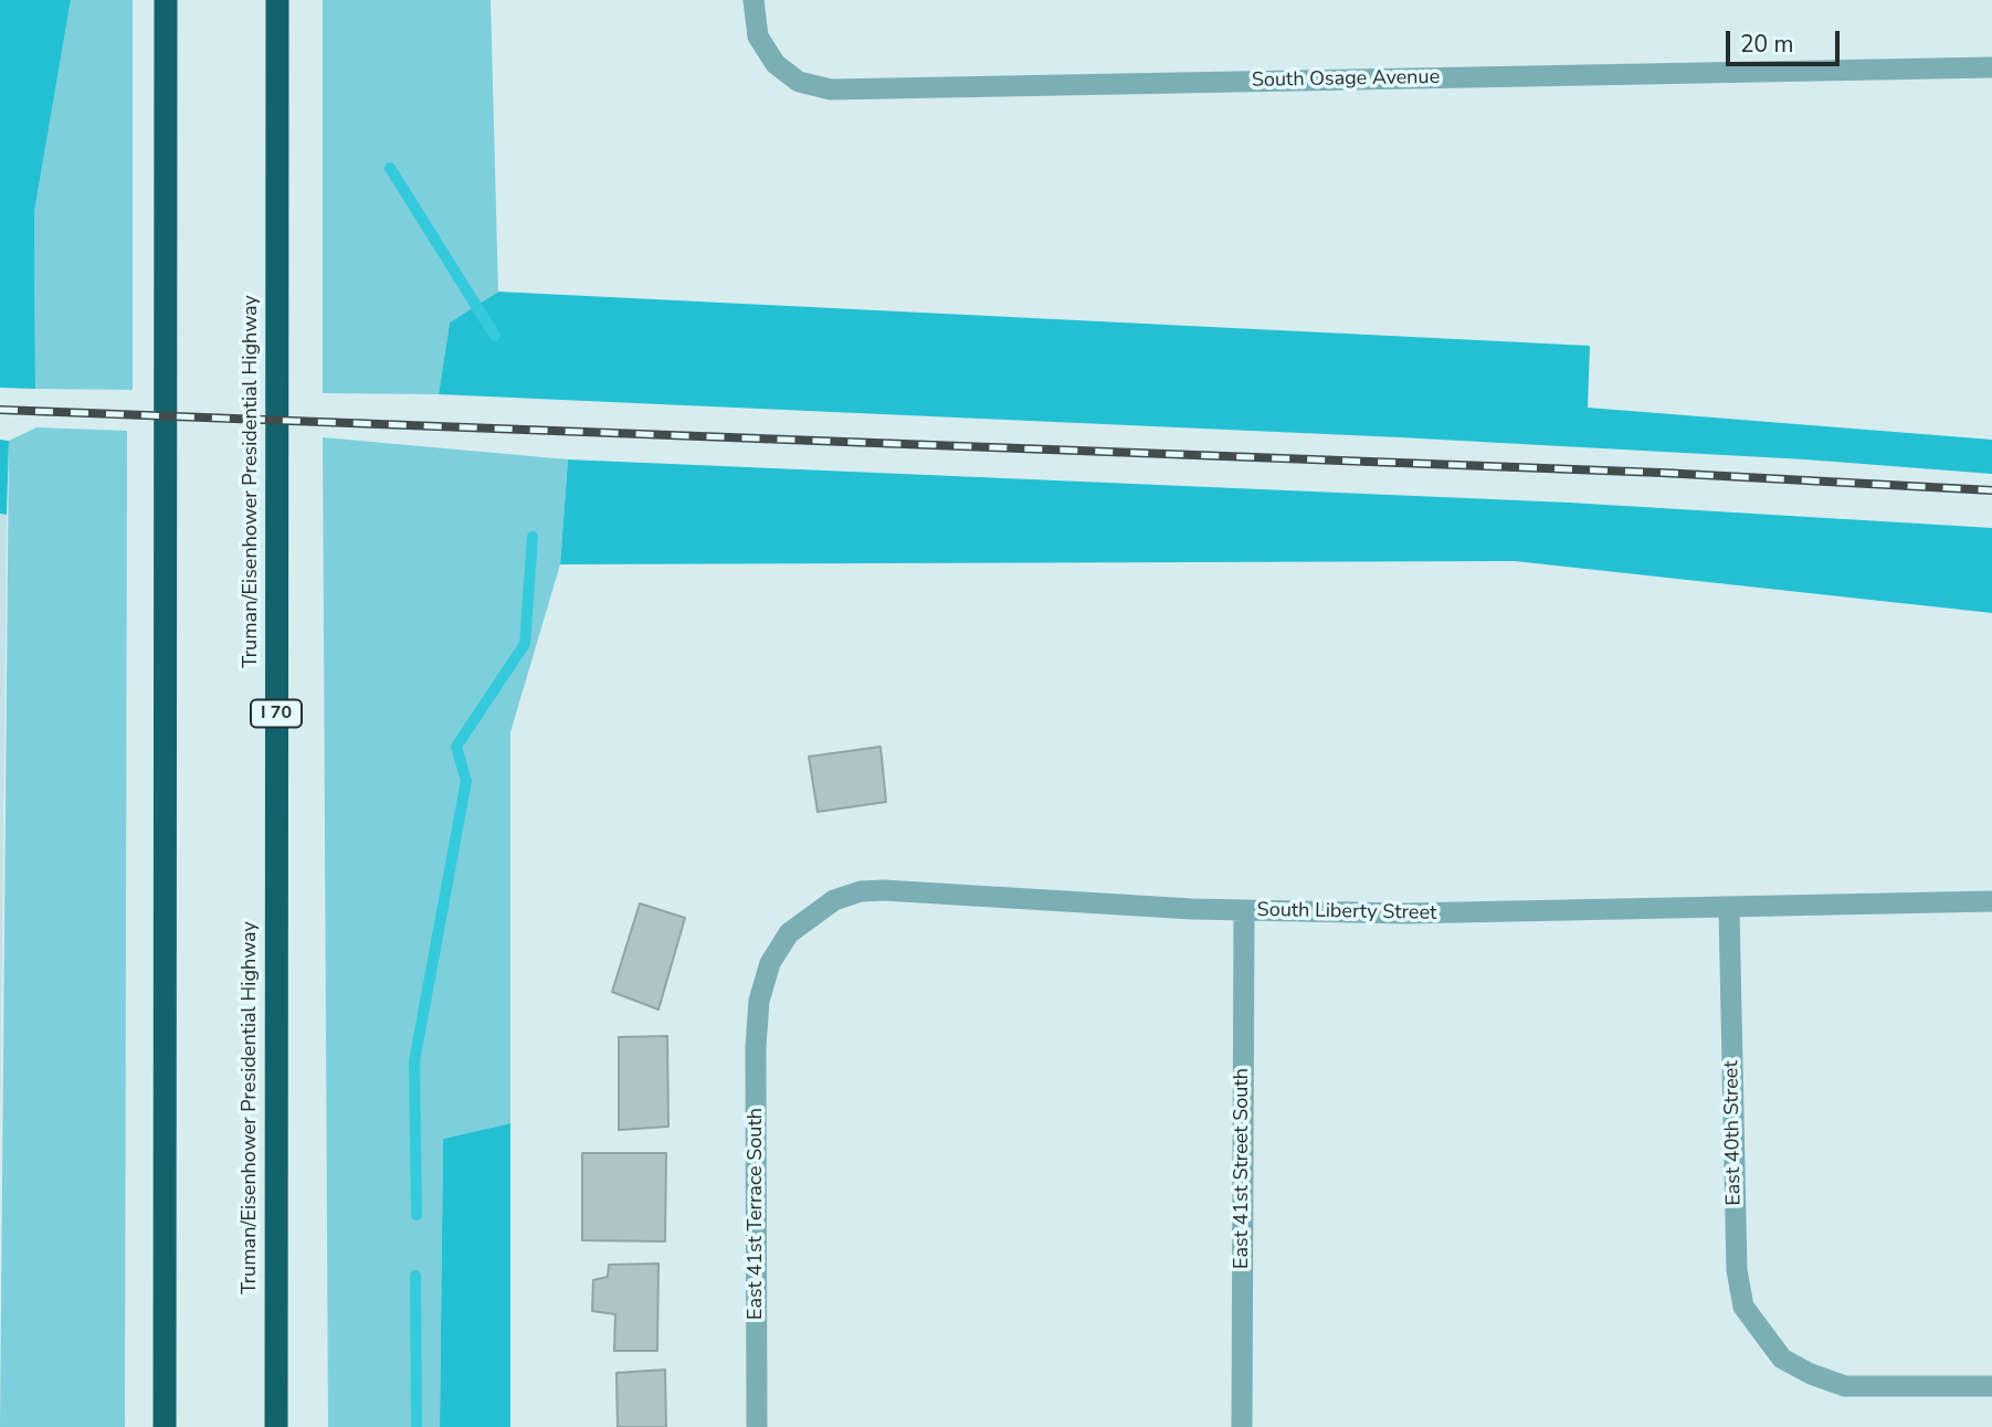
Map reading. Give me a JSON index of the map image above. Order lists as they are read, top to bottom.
{
  "streets": {
    "highway": ["Truman/Eisenhower Presidential Highway", "I 70"],
    "street": [
      "South Osage Avenue",
      "South Liberty Street",
      "East 40th Street",
      "East 41st Street South",
      "East 41st Terrace South"
    ]
  },
  "crossings": [
    ["South Liberty Street", "East 40th Street"],
    ["South Liberty Street", "East 41st Street South"],
    ["South Liberty Street", "East 41st Terrace South"]
  ],
  "scale_bar": "20 m"
}
